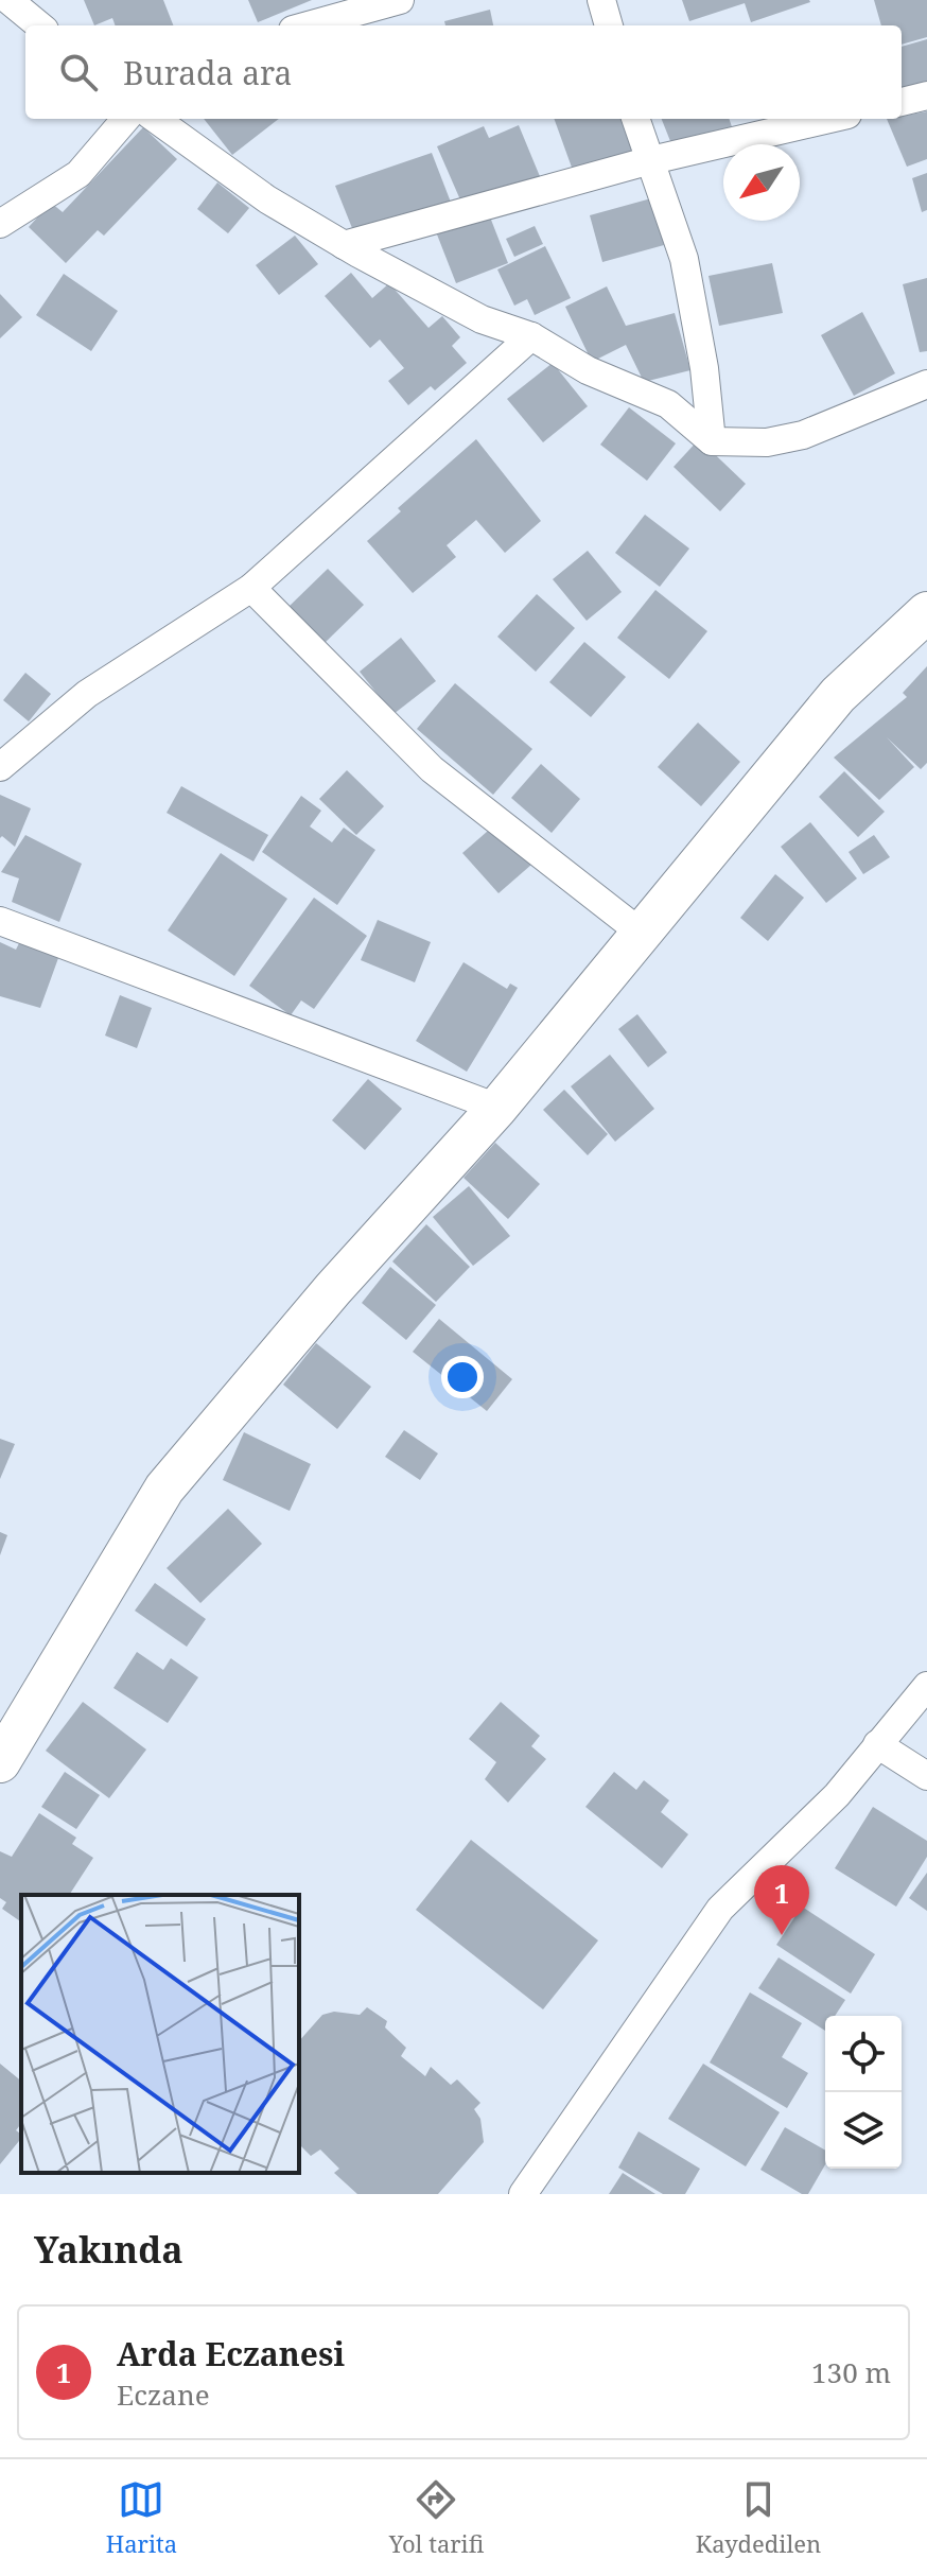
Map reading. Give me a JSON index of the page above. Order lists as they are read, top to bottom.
{
  "north": "bottom left",
  "page": {
    "search": "Burada ara",
    "pins": "1",
    "heading": "Yakında",
    "list": [
      {
        "mark": "1",
        "name": "Arda Eczanesi",
        "note": "Eczane",
        "value": "130 m"
      }
    ],
    "nav": ["Harita", "Yol tarifi", "Kaydedilen"]
  }
}
